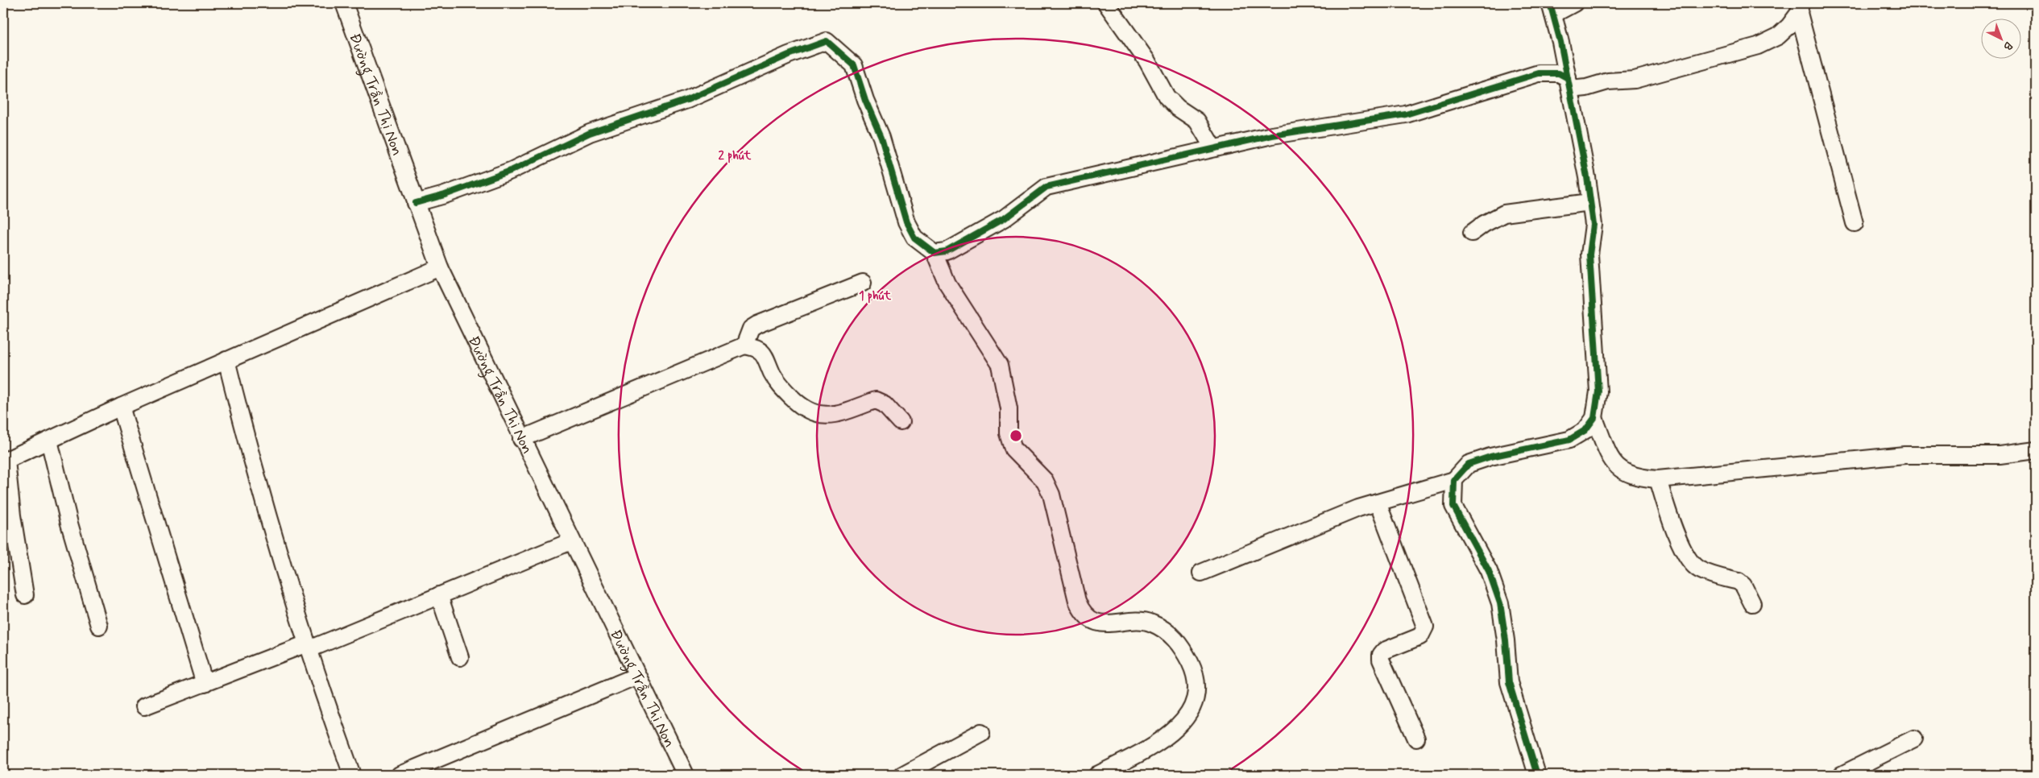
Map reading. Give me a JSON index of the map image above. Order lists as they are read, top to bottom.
{
  "streets": {
    "street": ["Đường Trần Thị Non"]
  },
  "north": "bottom right",
  "rings": ["2 phút", "1 phút"]
}
